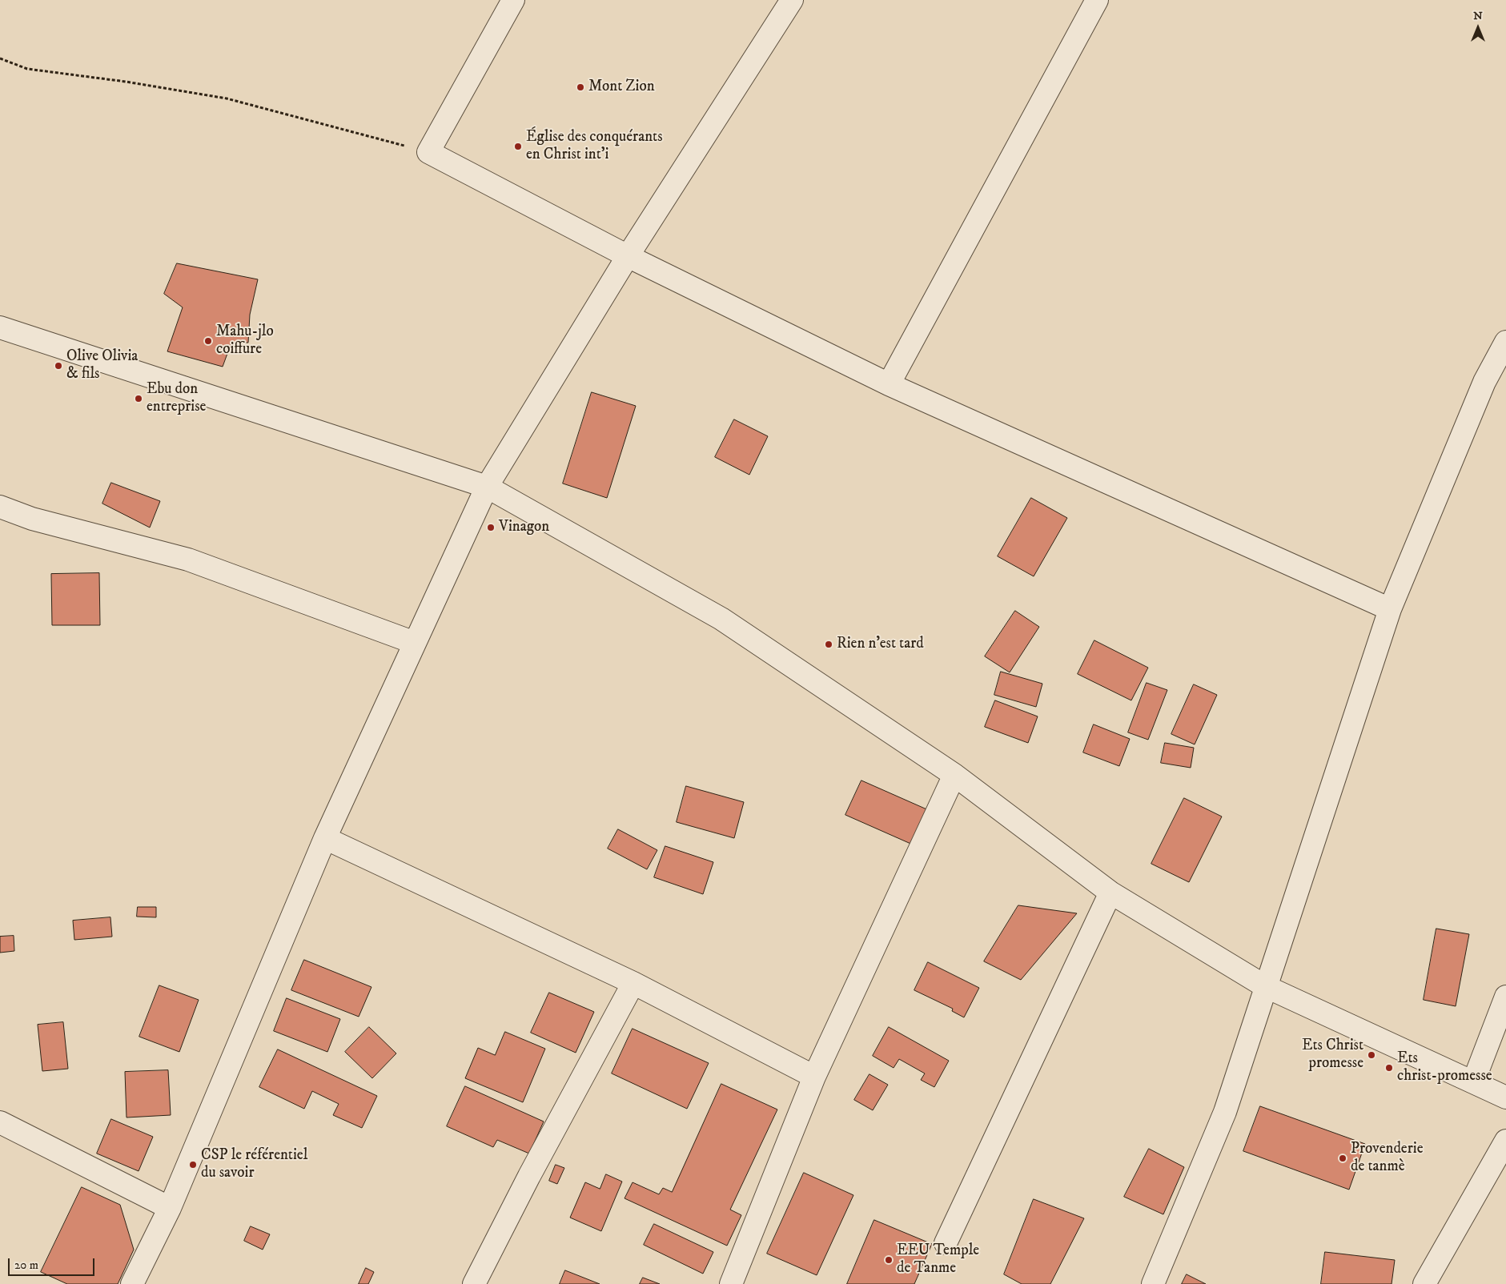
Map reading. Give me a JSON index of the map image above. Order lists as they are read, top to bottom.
{
  "places": [
    "Mont Zion",
    "Église des conquérants en Christ int'i",
    "Mahu-jlo coiffure",
    "Olive Olivia & fils",
    "Ebu don entreprise",
    "Vinagon",
    "Rien n'est tard",
    "Ets Christ promesse",
    "Ets christ-promesse",
    "Provenderie de tanmè",
    "CSP le référentiel du savoir",
    "EEU Temple de Tanme"
  ],
  "scale_bar": "20 m",
  "north": "top"
}
